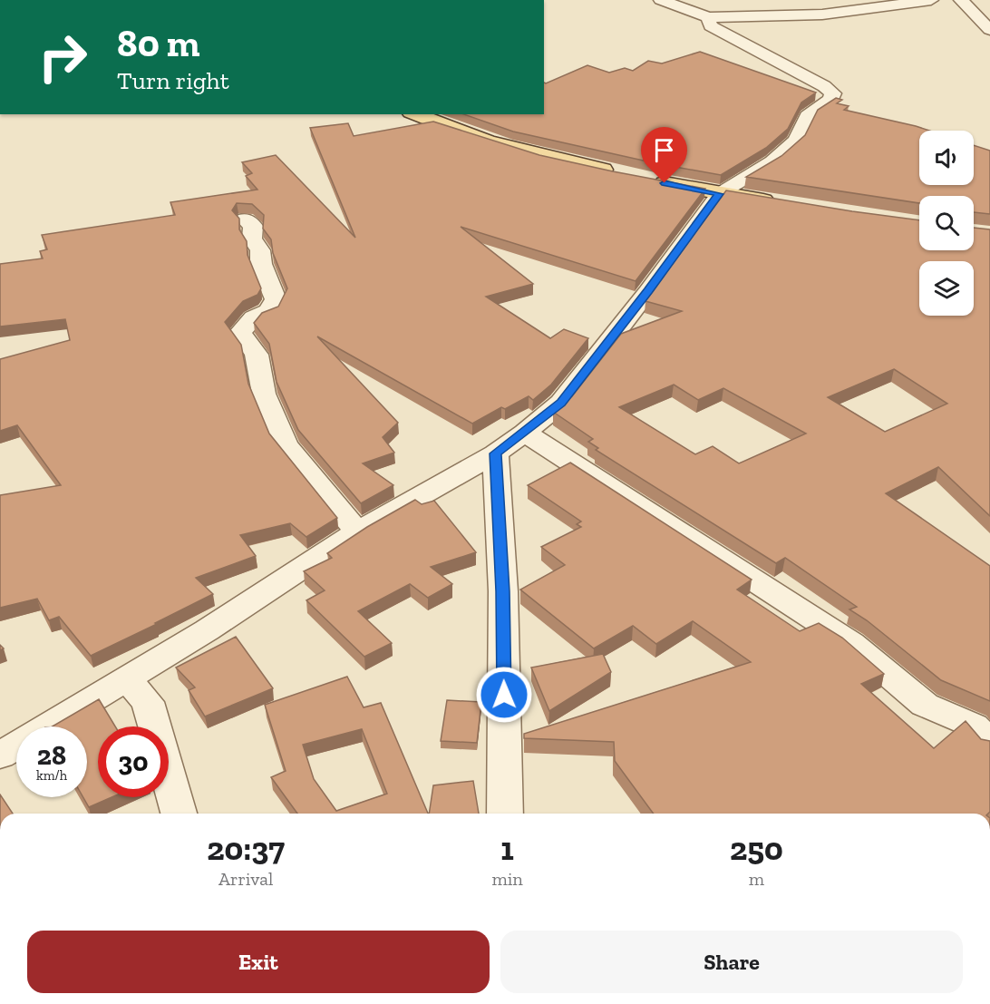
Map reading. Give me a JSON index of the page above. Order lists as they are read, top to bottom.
{
  "page": {
    "turn": ["80 m", "Turn right"],
    "speed": "28 km/h",
    "limit": "30",
    "eta": [
      "20:37",
      "Arrival",
      "1",
      "min",
      "250",
      "m"
    ],
    "buttons": ["Exit", "Share"]
  }
}
